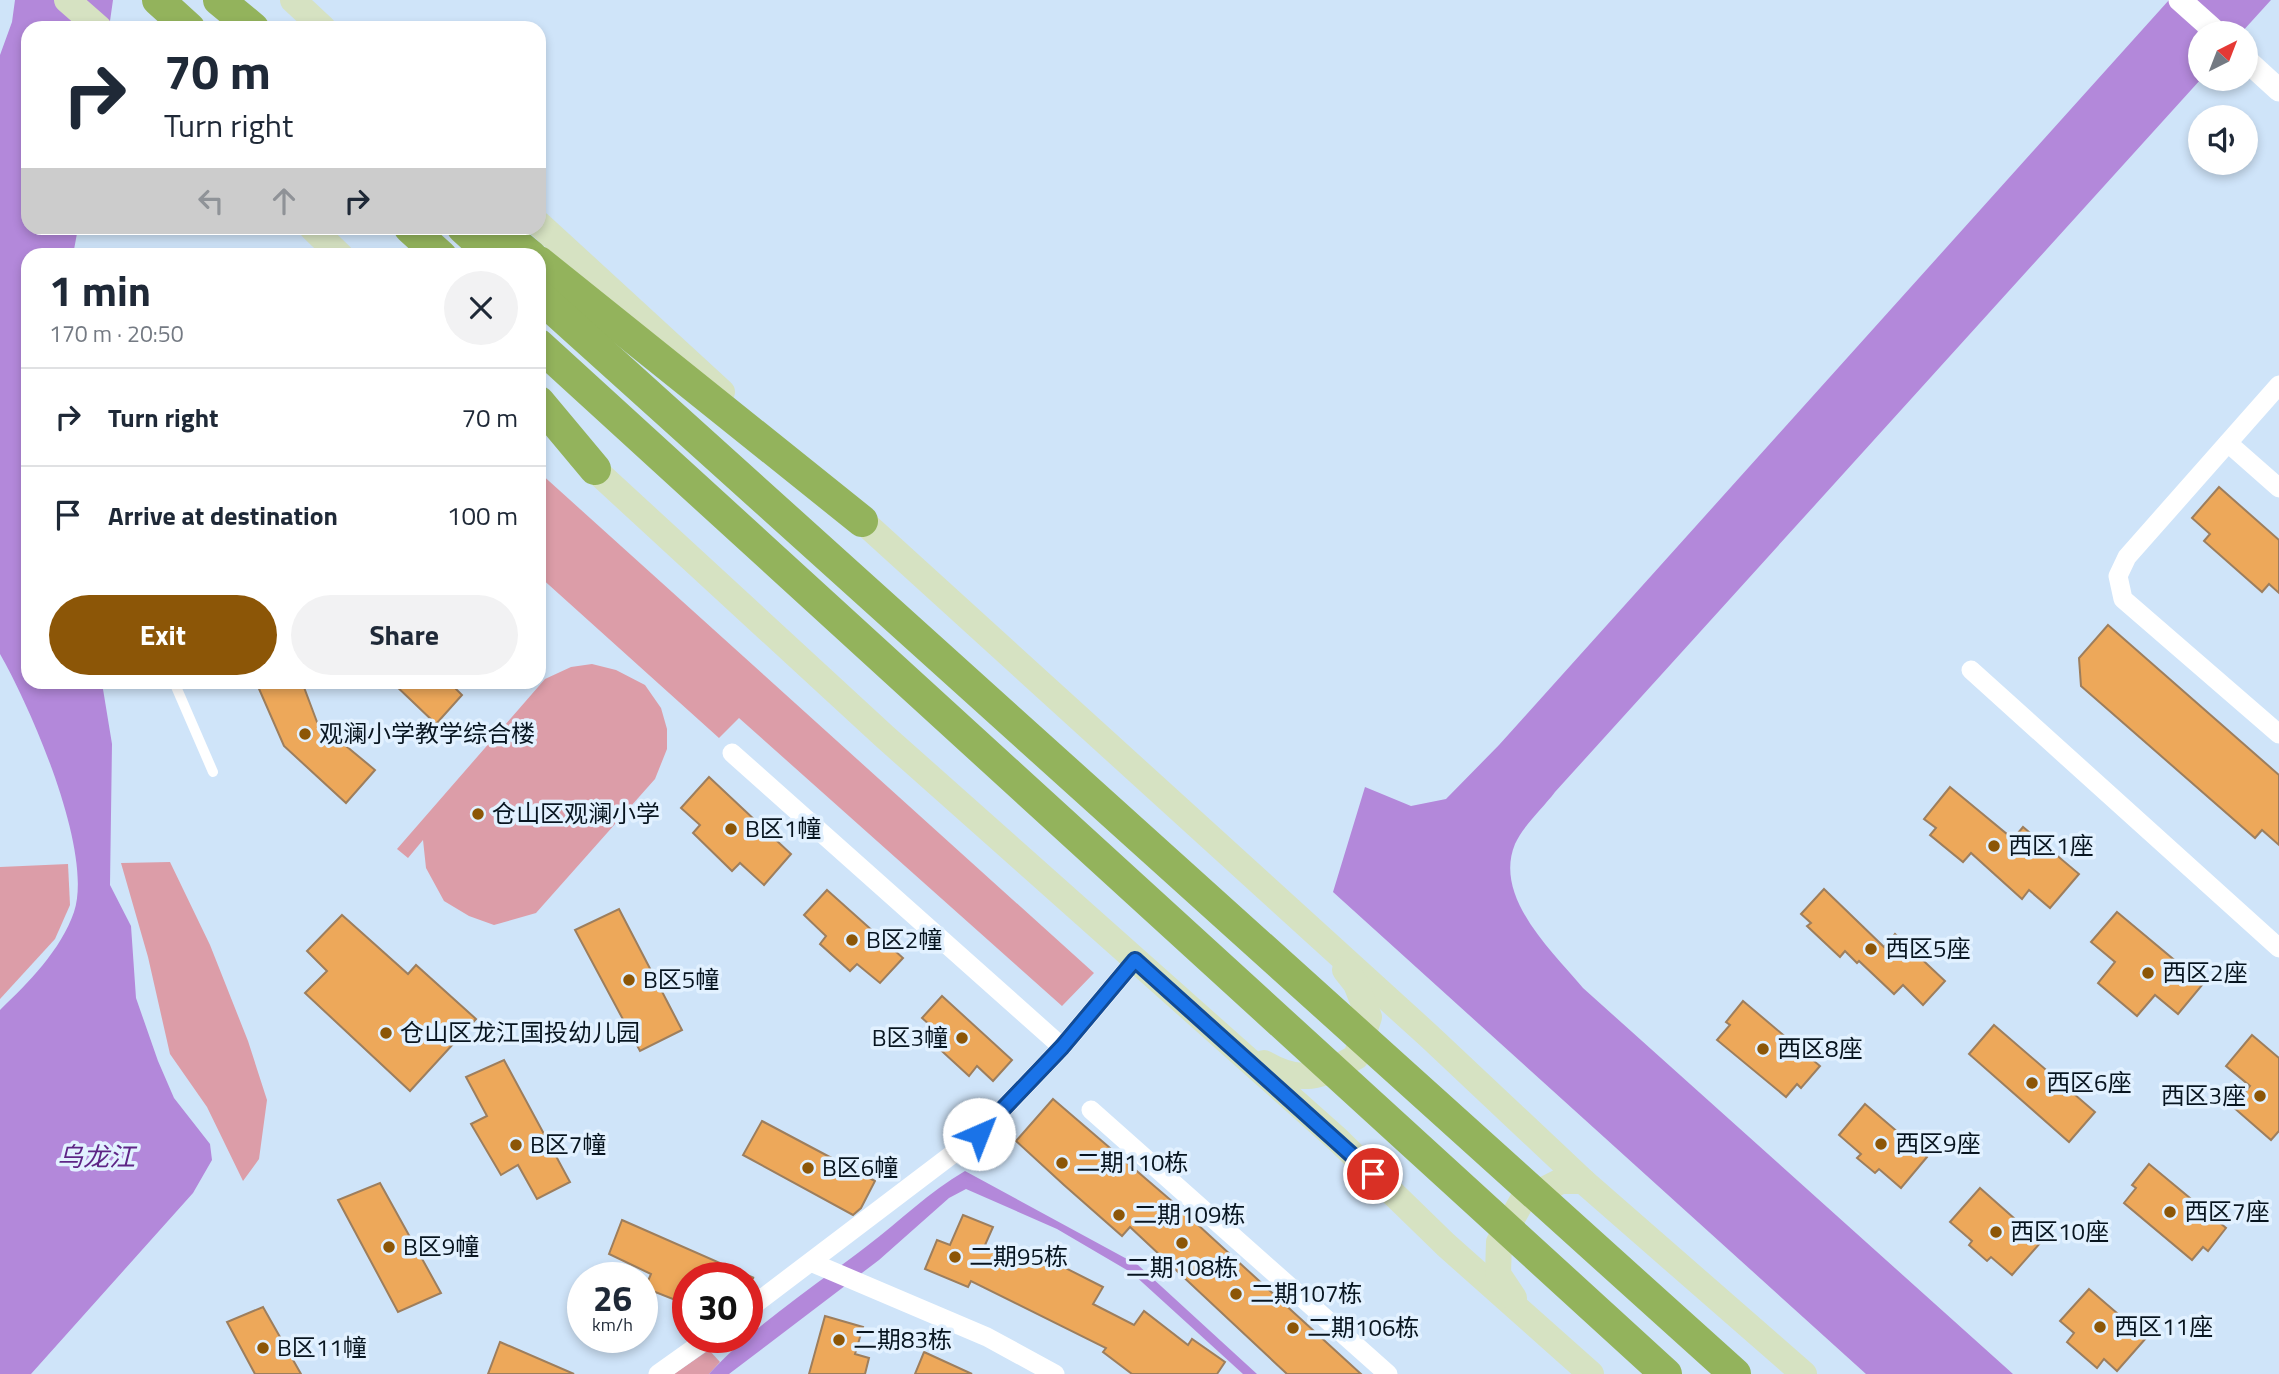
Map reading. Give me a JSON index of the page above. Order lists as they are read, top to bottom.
{
  "water": ["乌龙江"],
  "places": [
    "观澜小学教学综合楼",
    "仓山区观澜小学",
    "B区1幢",
    "西区1座",
    "B区2幢",
    "西区5座",
    "西区2座",
    "B区5幢",
    "仓山区龙江国投幼儿园",
    "B区3幢",
    "西区8座",
    "西区6座",
    "西区3座",
    "西区9座",
    "B区7幢",
    "二期110栋",
    "B区6幢",
    "西区7座",
    "二期109栋",
    "西区10座",
    "二期108栋",
    "B区9幢",
    "二期95栋",
    "二期107栋",
    "西区11座",
    "二期106栋",
    "二期83栋",
    "B区11幢"
  ],
  "north": "top right",
  "page": {
    "turn": ["70 m", "Turn right"],
    "heading": ["1 min", "170 m · 20:50"],
    "list": [
      {
        "name": "Turn right",
        "value": "70 m"
      },
      {
        "name": "Arrive at destination",
        "value": "100 m"
      }
    ],
    "buttons": ["Exit", "Share"],
    "speed": "26 km/h",
    "limit": "30"
  }
}
